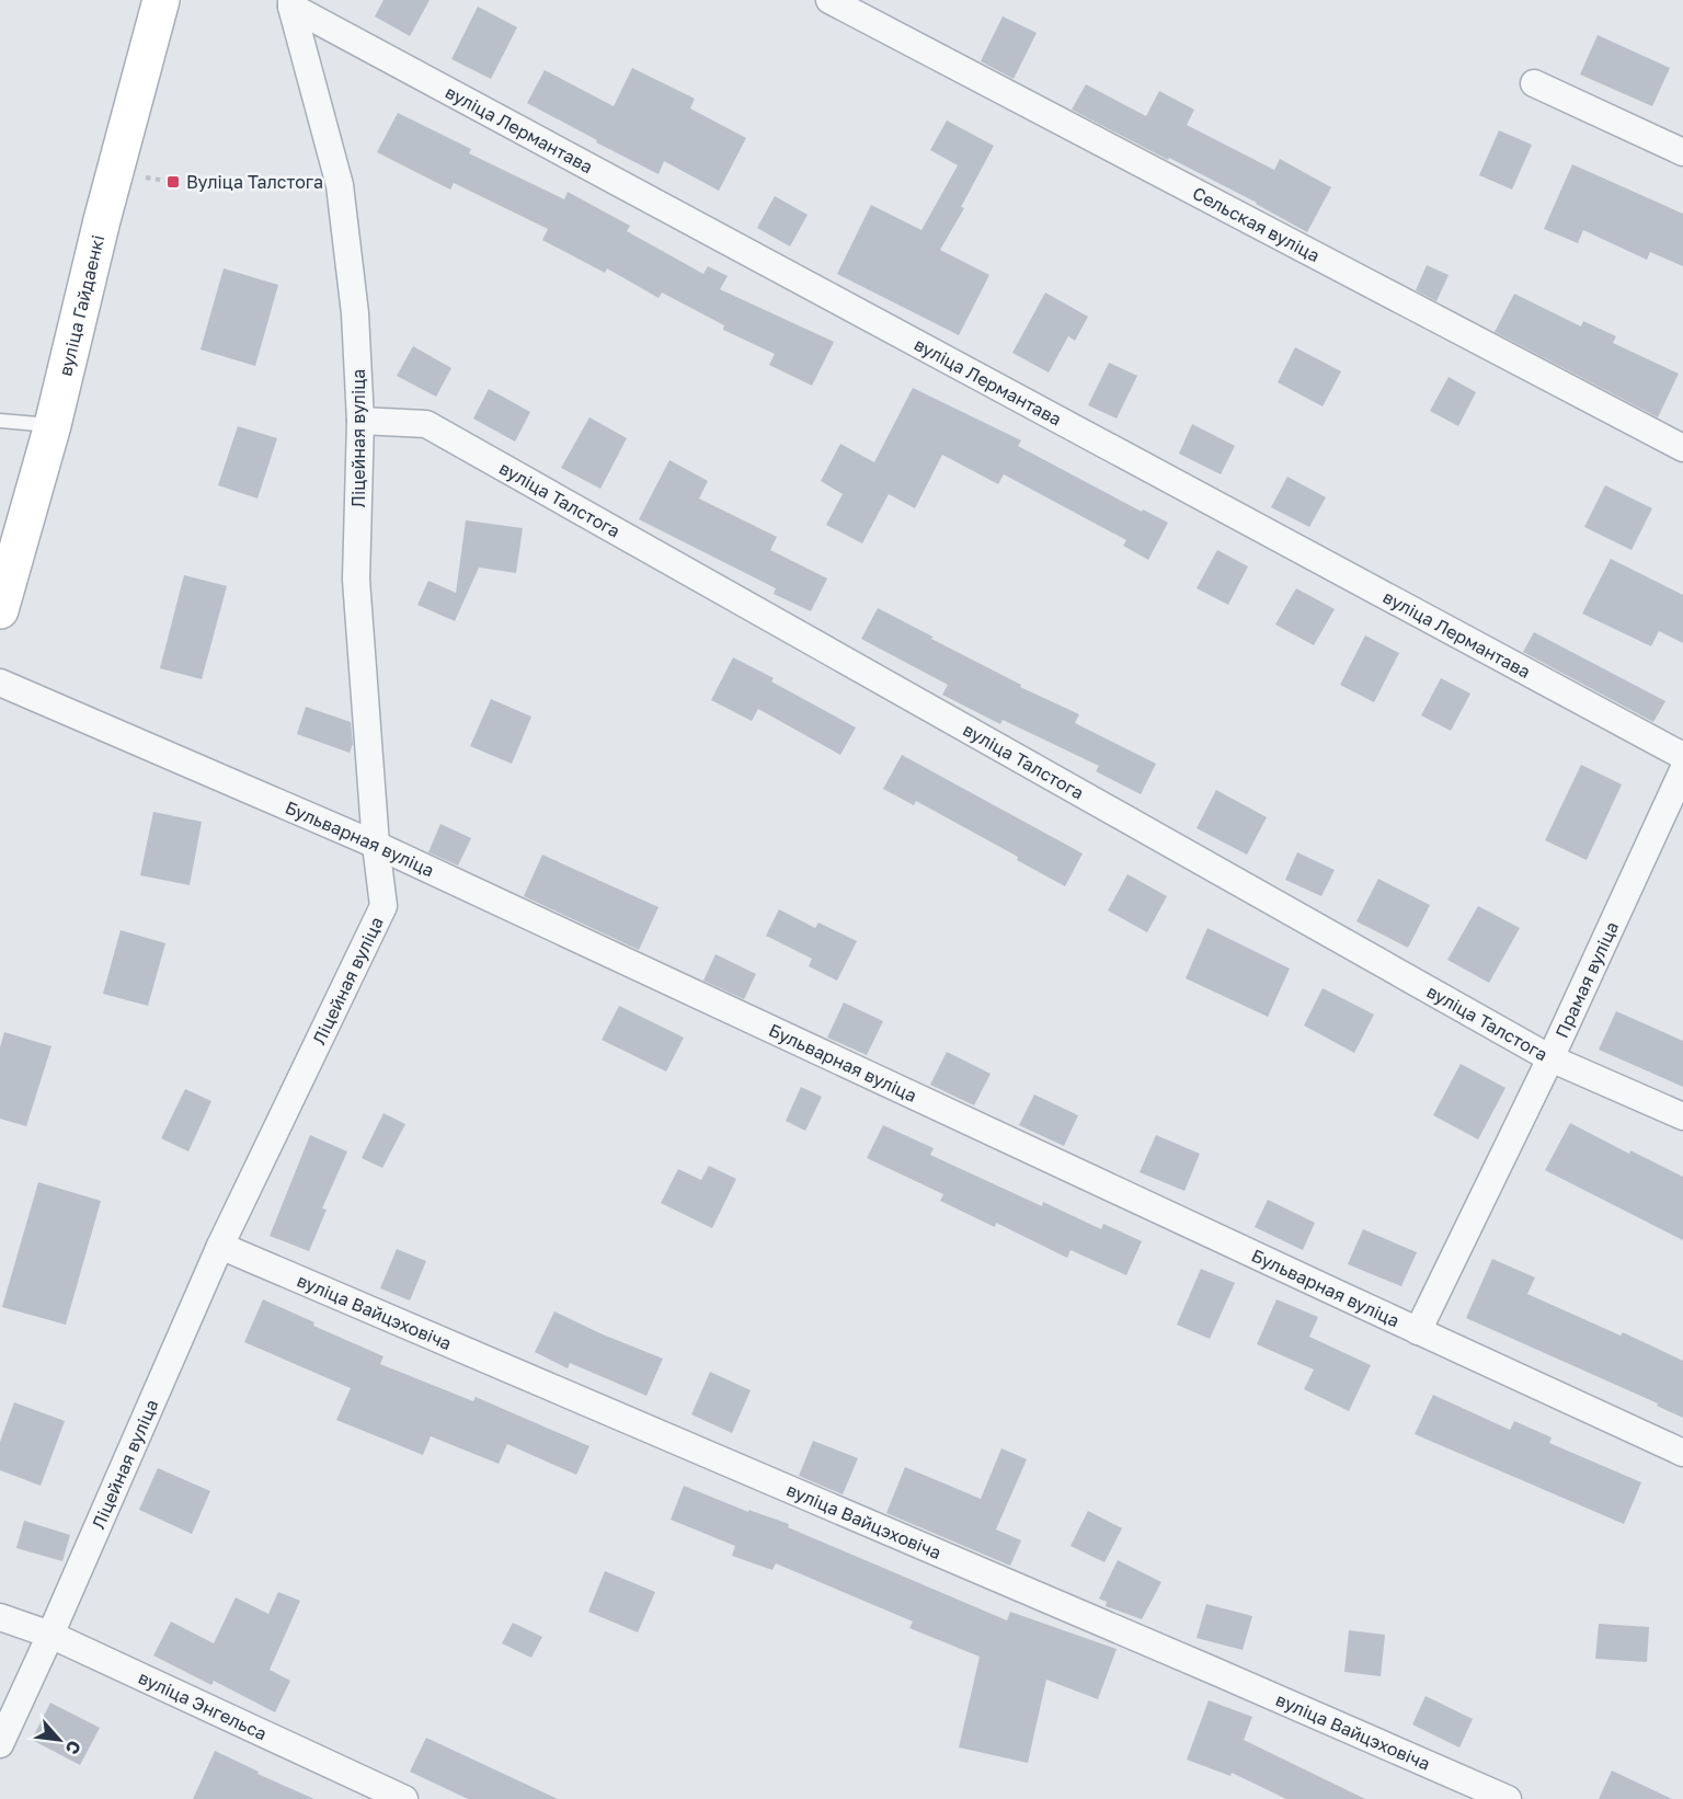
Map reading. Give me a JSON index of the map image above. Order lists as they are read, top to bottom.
{
  "streets": {
    "street": [
      "вуліца Лермантава",
      "Сельская вуліца",
      "вуліца Гайдаенкі",
      "Ліцейная вуліца",
      "вуліца Талстога",
      "Бульварная вуліца",
      "Прамая вуліца",
      "вуліца Вайцэховіча",
      "вуліца Энгельса"
    ]
  },
  "crossings": [
    ["вуліца Лермантава", "Ліцейная вуліца"],
    ["Ліцейная вуліца", "вуліца Талстога"],
    ["Ліцейная вуліца", "Бульварная вуліца"],
    ["Ліцейная вуліца", "вуліца Вайцэховіча"],
    ["Ліцейная вуліца", "вуліца Энгельса"],
    ["вуліца Талстога", "Прамая вуліца"],
    ["Бульварная вуліца", "Прамая вуліца"]
  ],
  "places": {
    "transit": ["Вуліца Талстога"]
  },
  "north": "bottom right"
}
